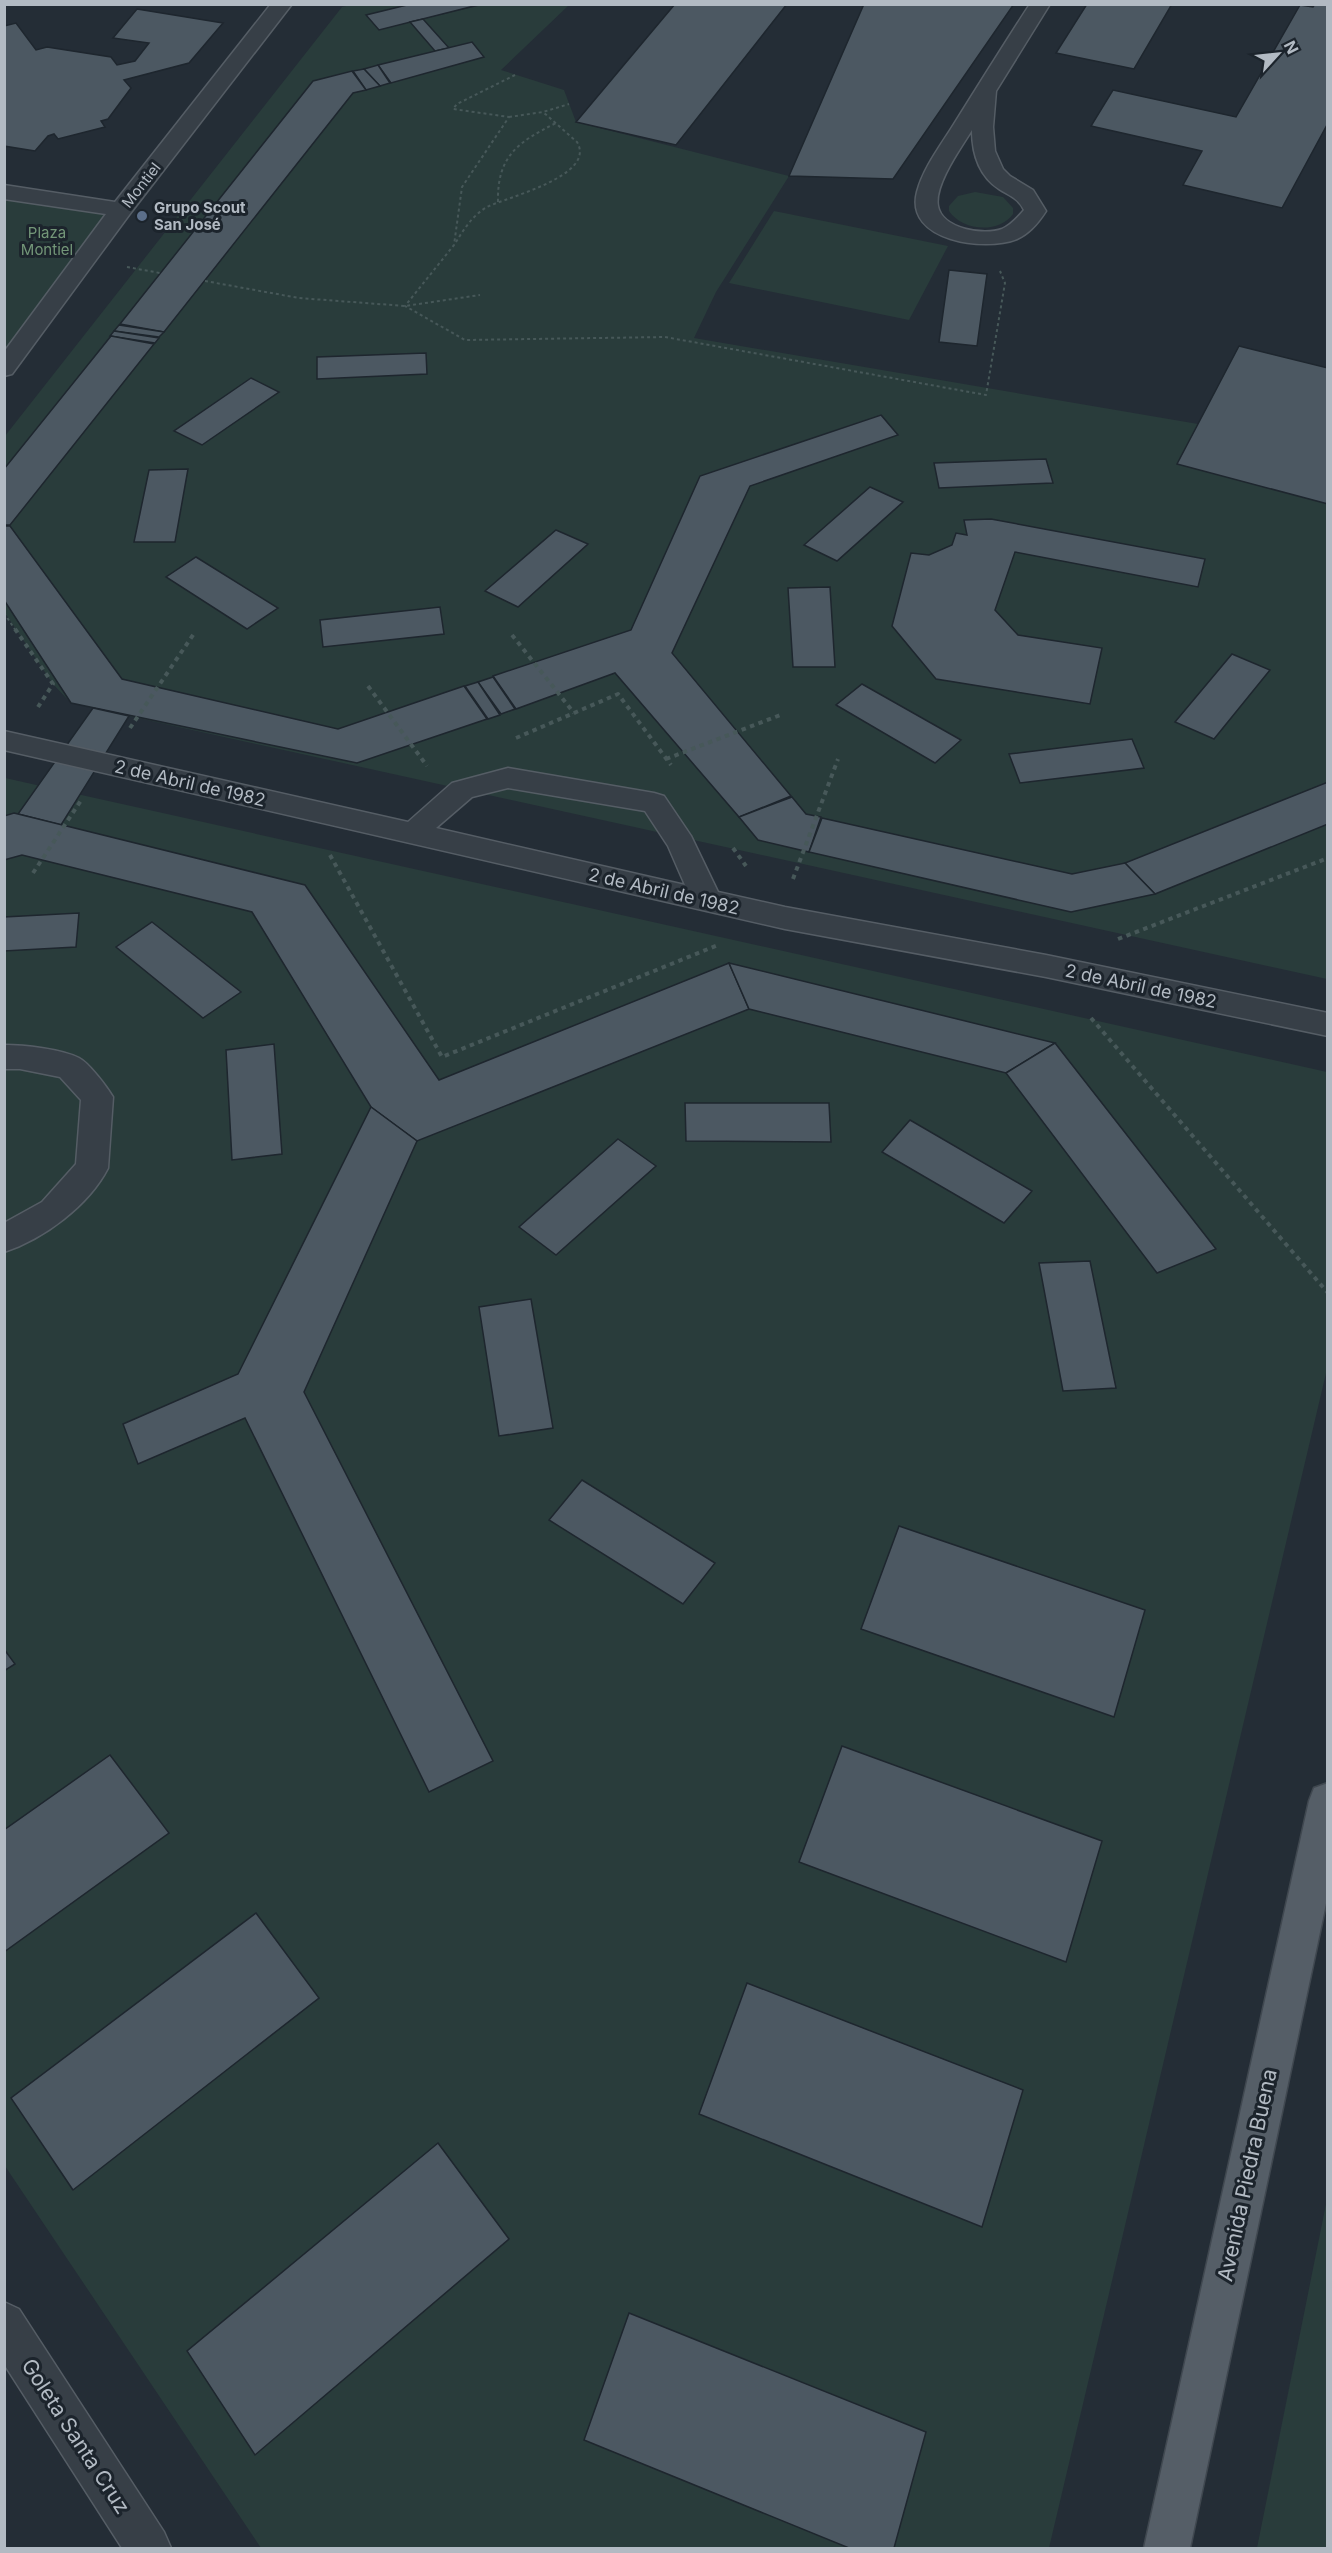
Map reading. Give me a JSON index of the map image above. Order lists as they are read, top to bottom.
{
  "streets": {
    "main road": ["Avenida Piedra Buena"],
    "street": ["Montiel", "2 de Abril de 1982", "Goleta Santa Cruz"]
  },
  "parks": ["Plaza Montiel"],
  "places": ["Grupo Scout San José"],
  "north": "top right"
}
